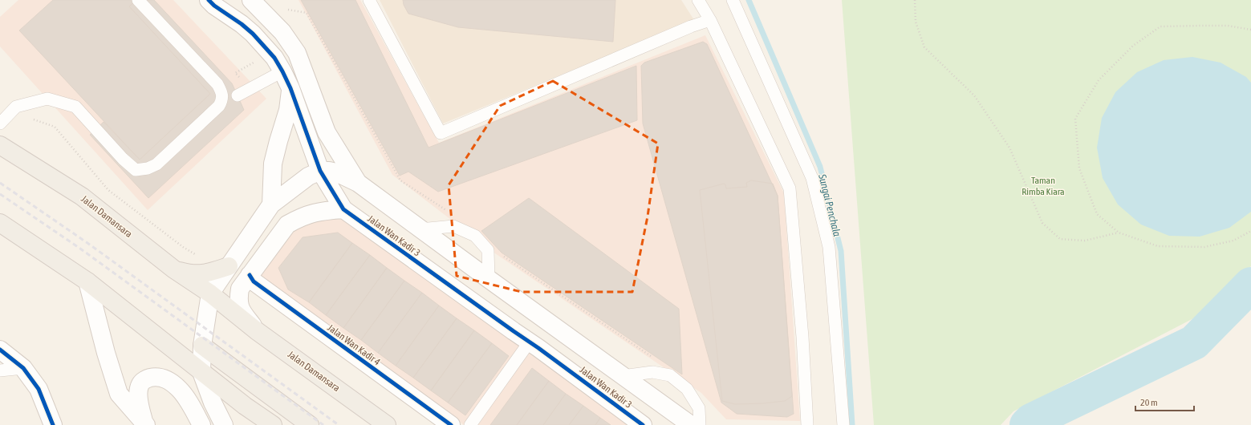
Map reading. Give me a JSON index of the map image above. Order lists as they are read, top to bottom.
{
  "streets": {
    "main road": ["Jalan Damansara"],
    "street": ["Jalan Wan Kadir 3", "Jalan Wan Kadir 4"]
  },
  "water": ["Sungai Penchala"],
  "parks": ["Taman Rimba Kiara"],
  "scale_bar": "20 m"
}
